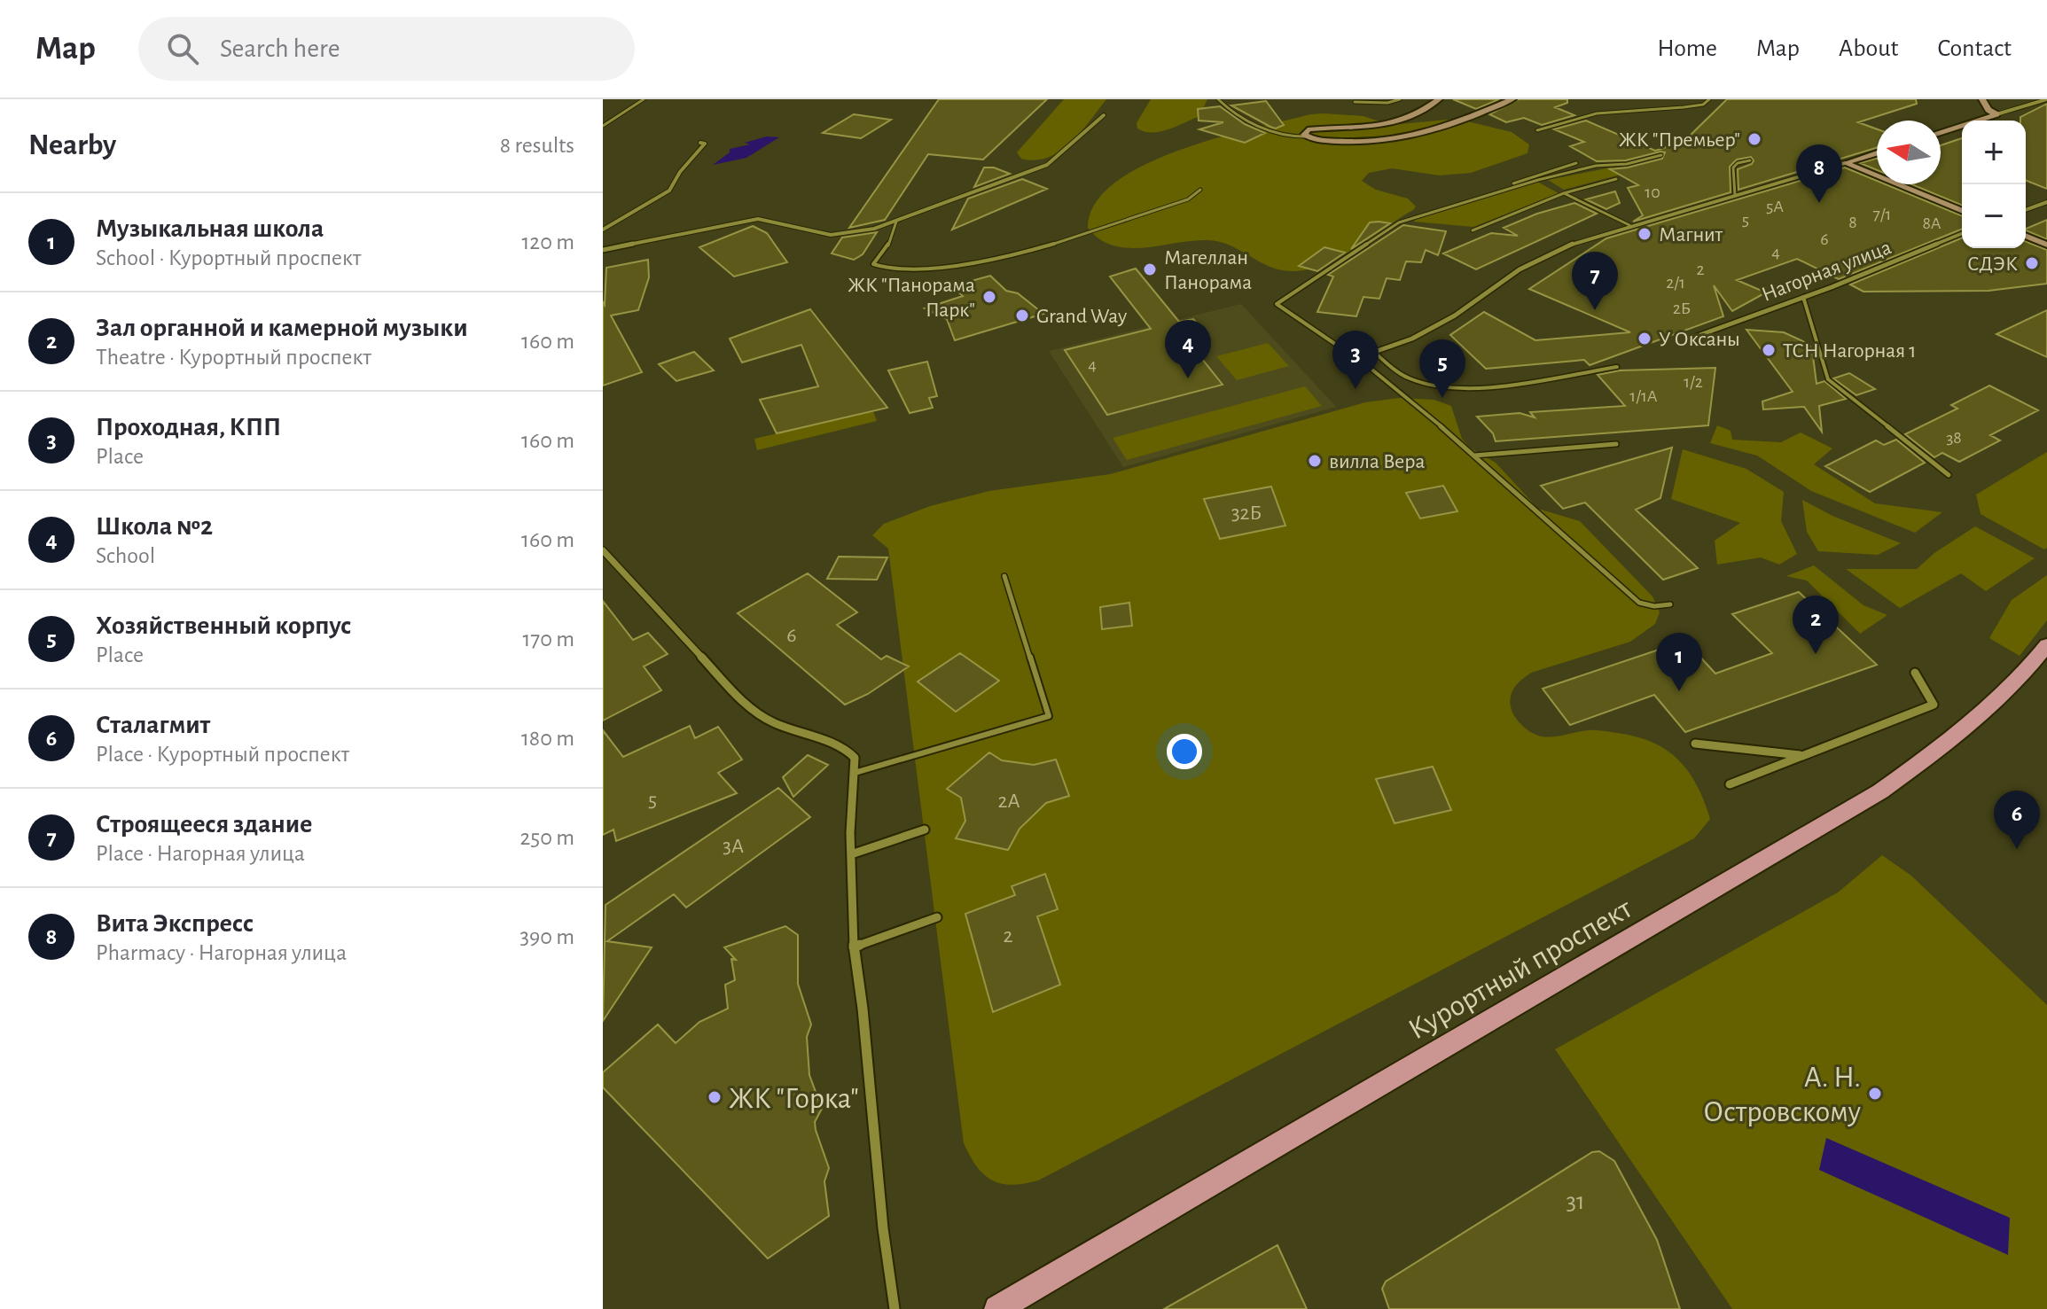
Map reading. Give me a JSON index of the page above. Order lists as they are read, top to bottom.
{
  "streets": {
    "main road": ["Курортный проспект"],
    "street": ["Нагорная улица"]
  },
  "places": [
    "ЖК \"Премьер\"",
    "Магнит",
    "СДЭК",
    "Магеллан Панорама",
    "ЖК \"Панорама Парк\"",
    "Grand Way",
    "У Оксаны",
    "ТСН Нагорная 1",
    "вилла Вера",
    "А. Н. Островскому",
    "ЖК \"Горка\""
  ],
  "house_numbers": [
    "10",
    "5А",
    "7/1",
    "5",
    "8",
    "8А",
    "6",
    "4",
    "2",
    "2/1",
    "2Б",
    "4",
    "1/2",
    "1/1А",
    "38",
    "32Б",
    "6",
    "5",
    "2А",
    "3А",
    "2",
    "31"
  ],
  "north": "left",
  "page": {
    "header": "Map",
    "search": "Search here",
    "nav": [
      "Home",
      "Map",
      "About",
      "Contact"
    ],
    "heading": ["Nearby", "8 results"],
    "map_buttons": ["+", "−"],
    "pins": [
      "8",
      "7",
      "4",
      "3",
      "5",
      "2",
      "1",
      "6"
    ],
    "list": [
      {
        "mark": "1",
        "name": "Музыкальная школа",
        "note": "School · Курортный проспект",
        "value": "120 m"
      },
      {
        "mark": "2",
        "name": "Зал органной и камерной музыки",
        "note": "Theatre · Курортный проспект",
        "value": "160 m"
      },
      {
        "mark": "3",
        "name": "Проходная, КПП",
        "note": "Place",
        "value": "160 m"
      },
      {
        "mark": "4",
        "name": "Школа №2",
        "note": "School",
        "value": "160 m"
      },
      {
        "mark": "5",
        "name": "Хозяйственный корпус",
        "note": "Place",
        "value": "170 m"
      },
      {
        "mark": "6",
        "name": "Сталагмит",
        "note": "Place · Курортный проспект",
        "value": "180 m"
      },
      {
        "mark": "7",
        "name": "Строящееся здание",
        "note": "Place · Нагорная улица",
        "value": "250 m"
      },
      {
        "mark": "8",
        "name": "Вита Экспресс",
        "note": "Pharmacy · Нагорная улица",
        "value": "390 m"
      }
    ]
  }
}
